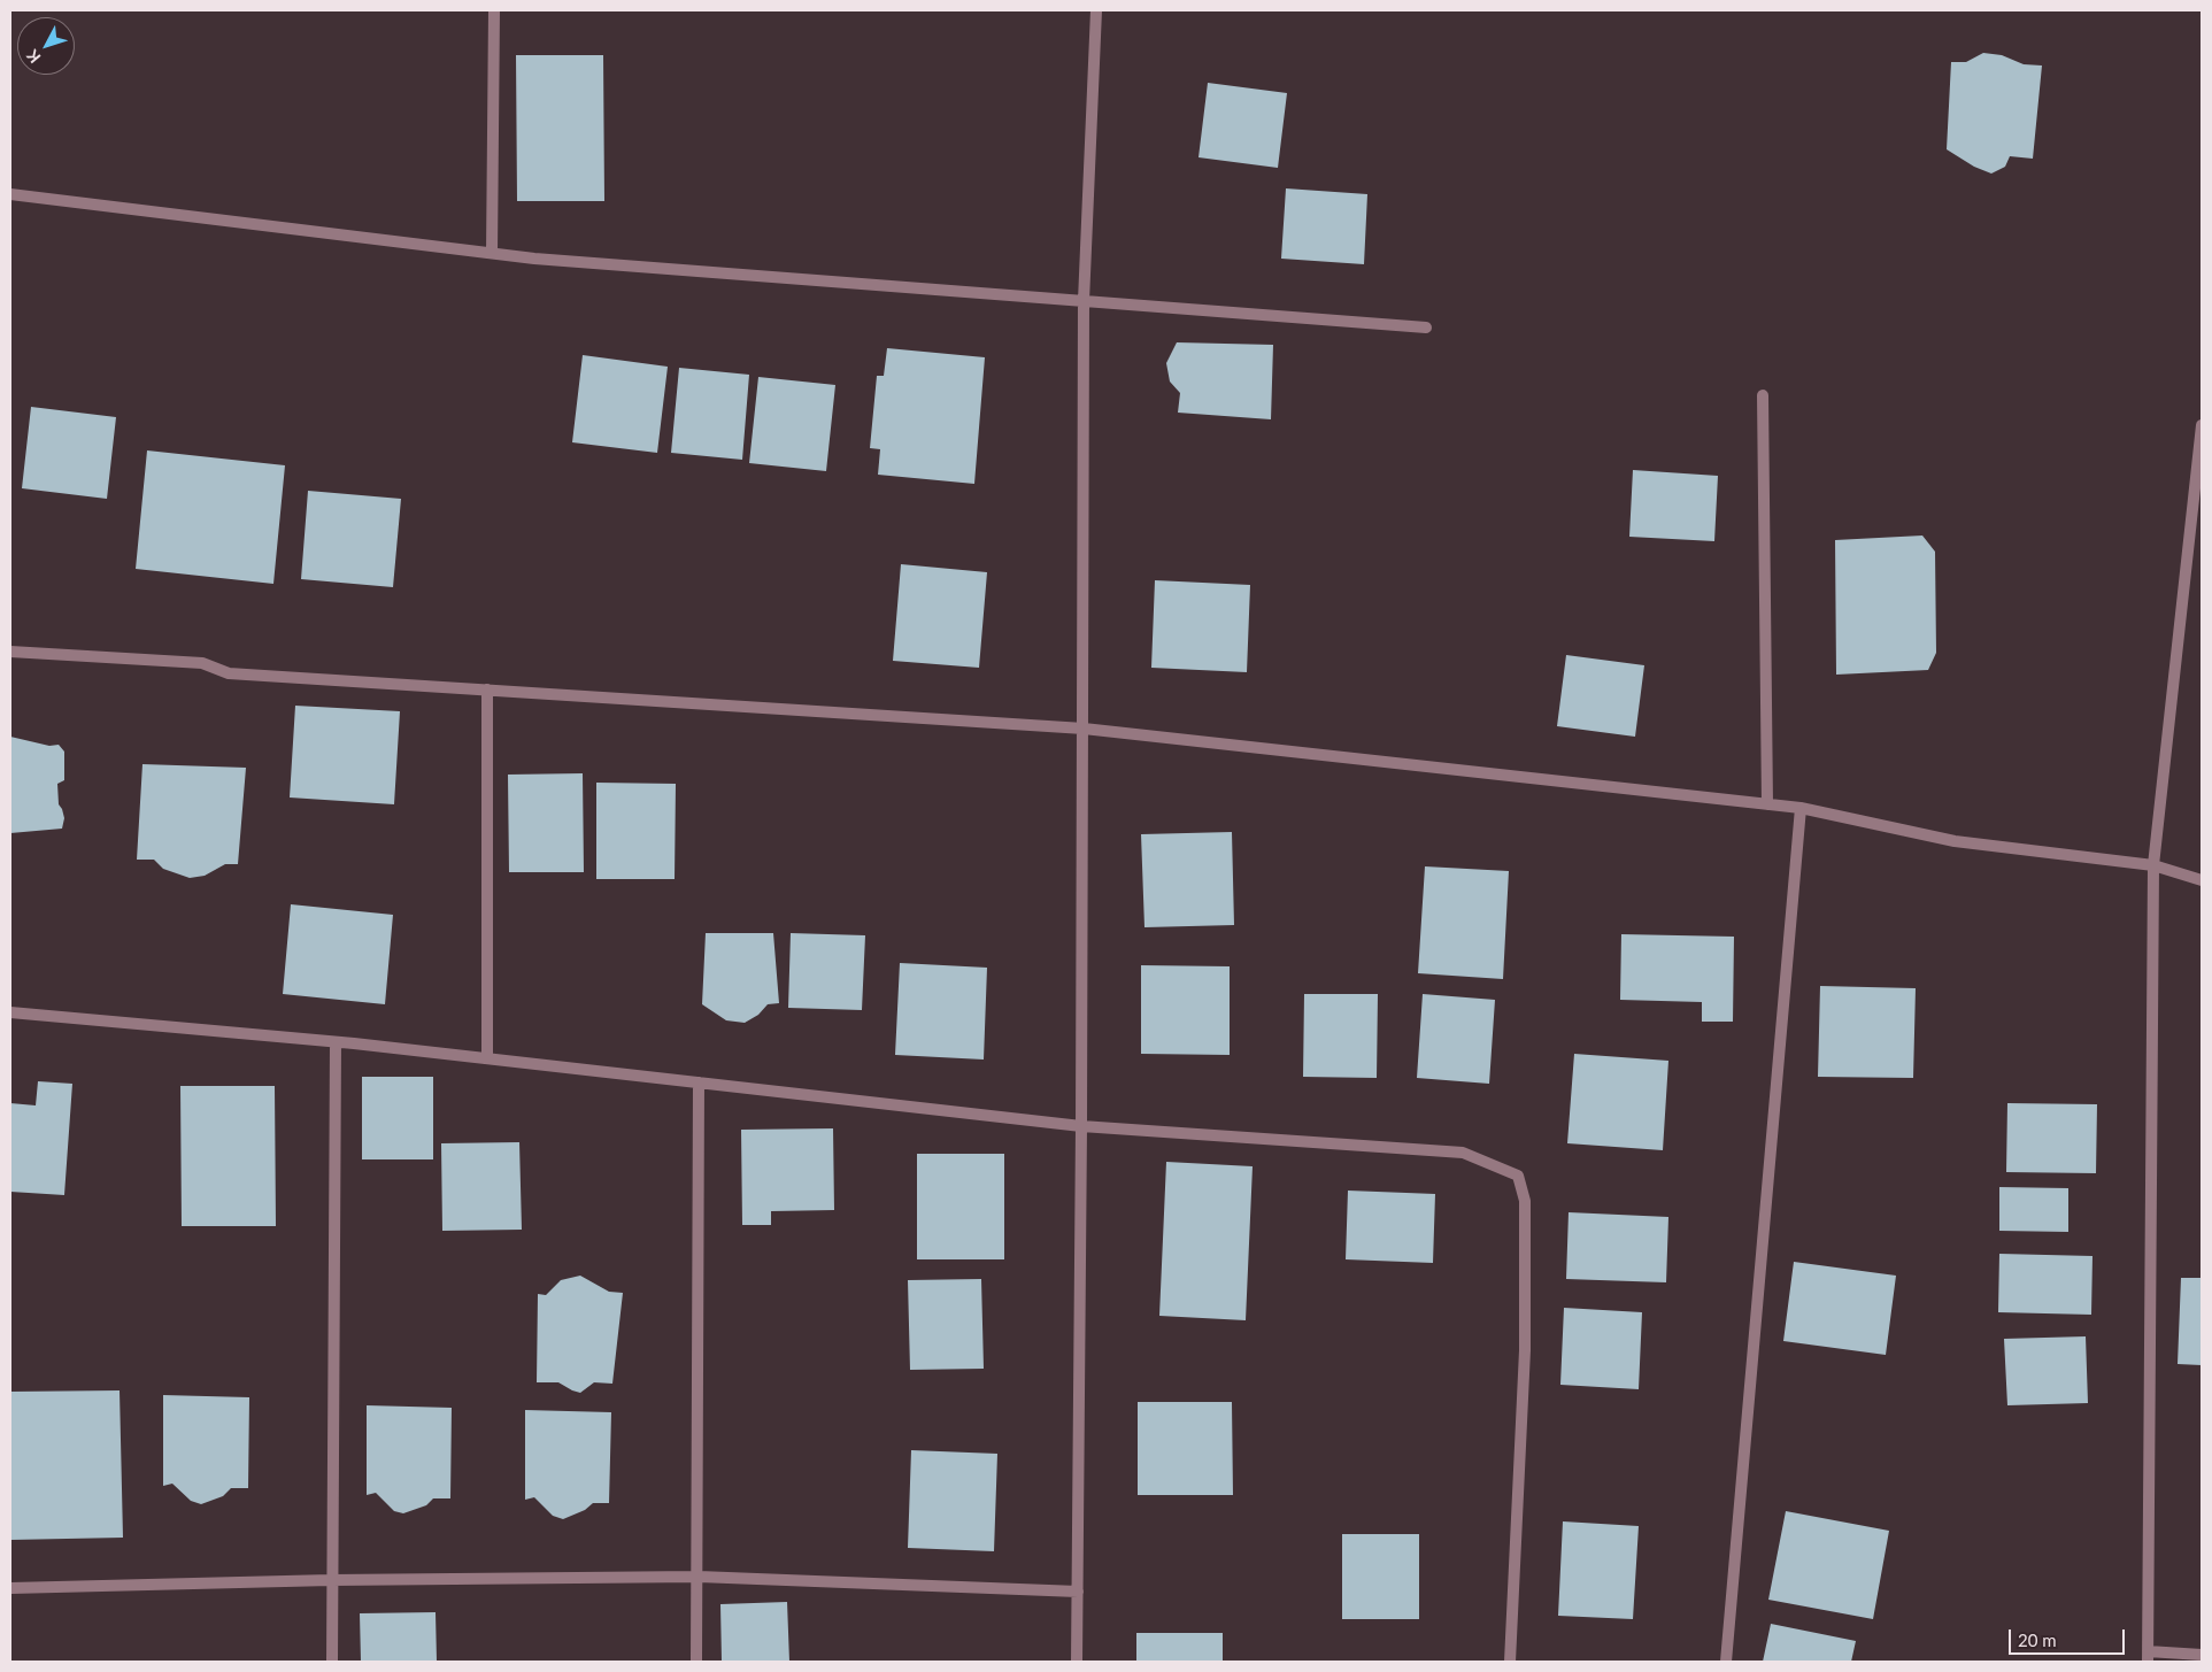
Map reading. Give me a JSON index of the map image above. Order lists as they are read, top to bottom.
{
  "scale_bar": "20 m",
  "north": "bottom left"
}
